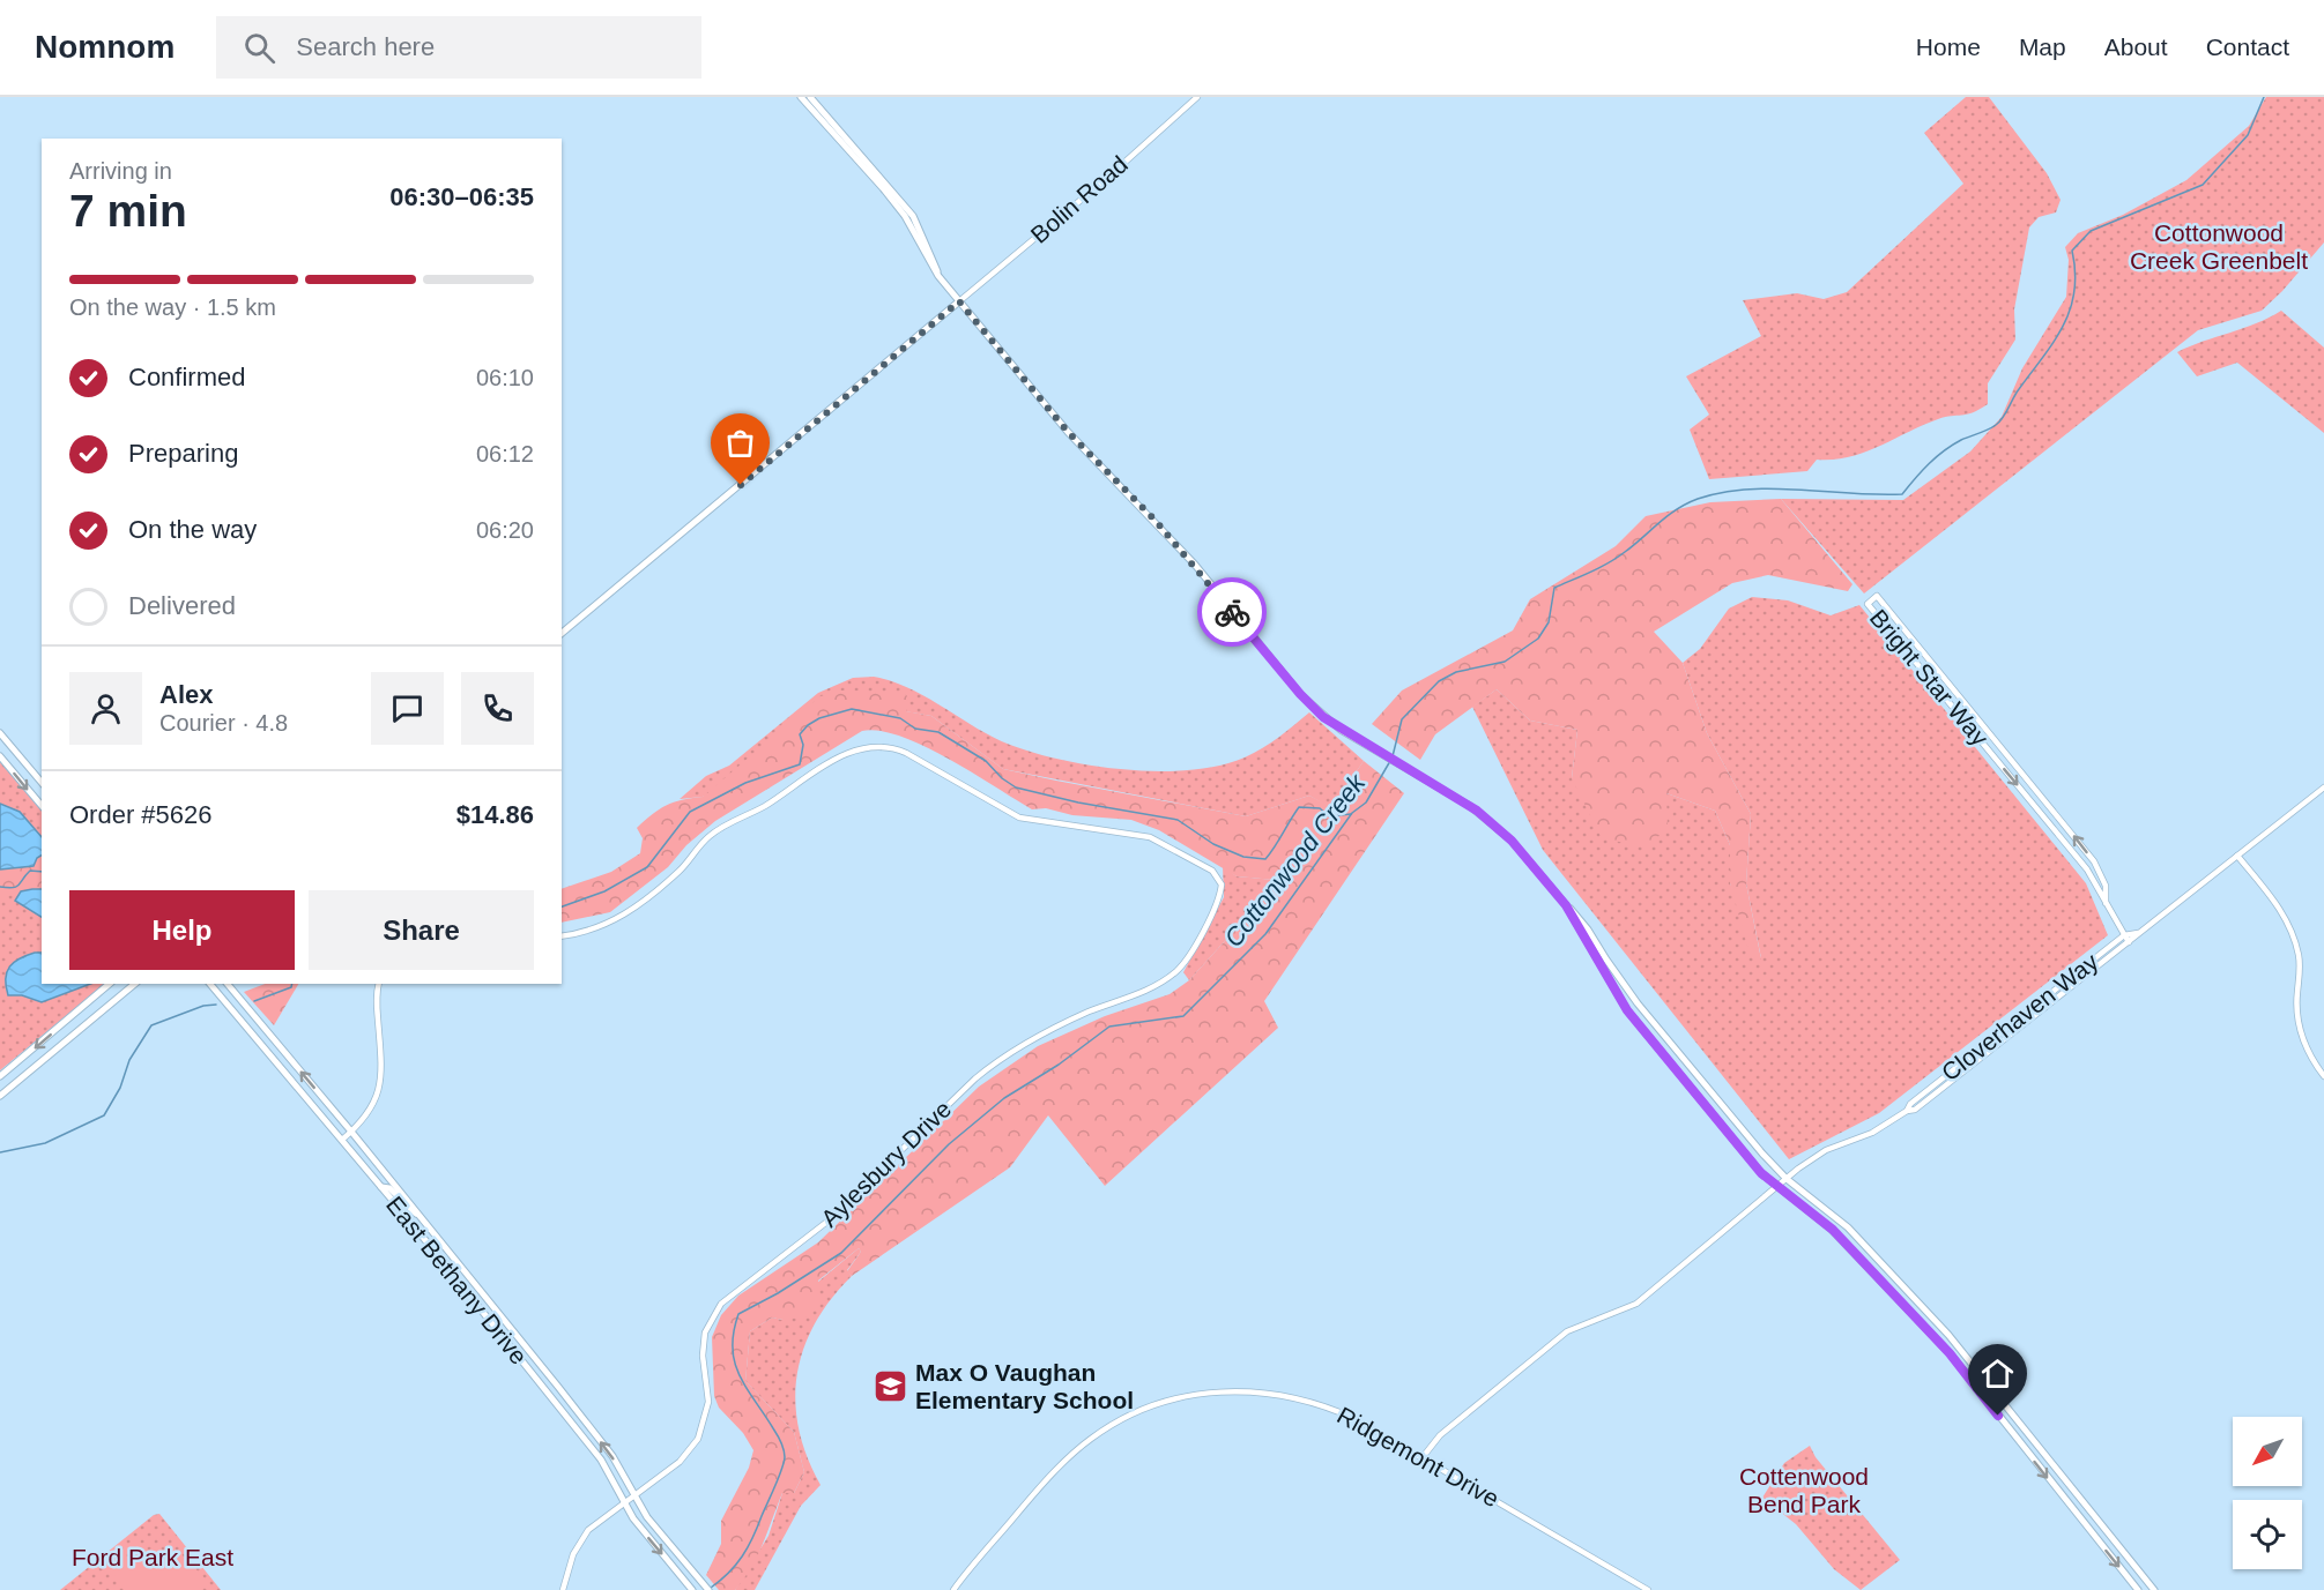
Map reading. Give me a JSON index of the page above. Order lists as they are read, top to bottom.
{
  "streets": {
    "main road": ["East Bethany Drive"],
    "street": [
      "Bolin Road",
      "Bright Star Way",
      "Cloverhaven Way",
      "Aylesbury Drive",
      "Ridgemont Drive"
    ]
  },
  "crossings": [
    ["Bright Star Way", "Cloverhaven Way"],
    ["Cloverhaven Way", "Ridgemont Drive"],
    ["Aylesbury Drive", "East Bethany Drive"]
  ],
  "water": ["Cottonwood Creek"],
  "parks": ["Cottonwood Creek Greenbelt", "Cottenwood Bend Park", "Ford Park East"],
  "places": {
    "school or university": ["Max O Vaughan Elementary School"]
  },
  "north": "bottom left",
  "page": {
    "header": "Nomnom",
    "search": "Search here",
    "nav": [
      "Home",
      "Map",
      "About",
      "Contact"
    ],
    "heading": ["7 min", "Arriving in", "06:30–06:35"],
    "panel": [
      "Alex",
      "Courier · 4.8",
      "Order #5626",
      "$14.86"
    ],
    "bar": "On the way · 1.5 km",
    "list": [
      ["Confirmed", "06:10"],
      ["Preparing", "06:12"],
      ["On the way", "06:20"],
      "Delivered"
    ],
    "buttons": ["Help", "Share"]
  }
}
